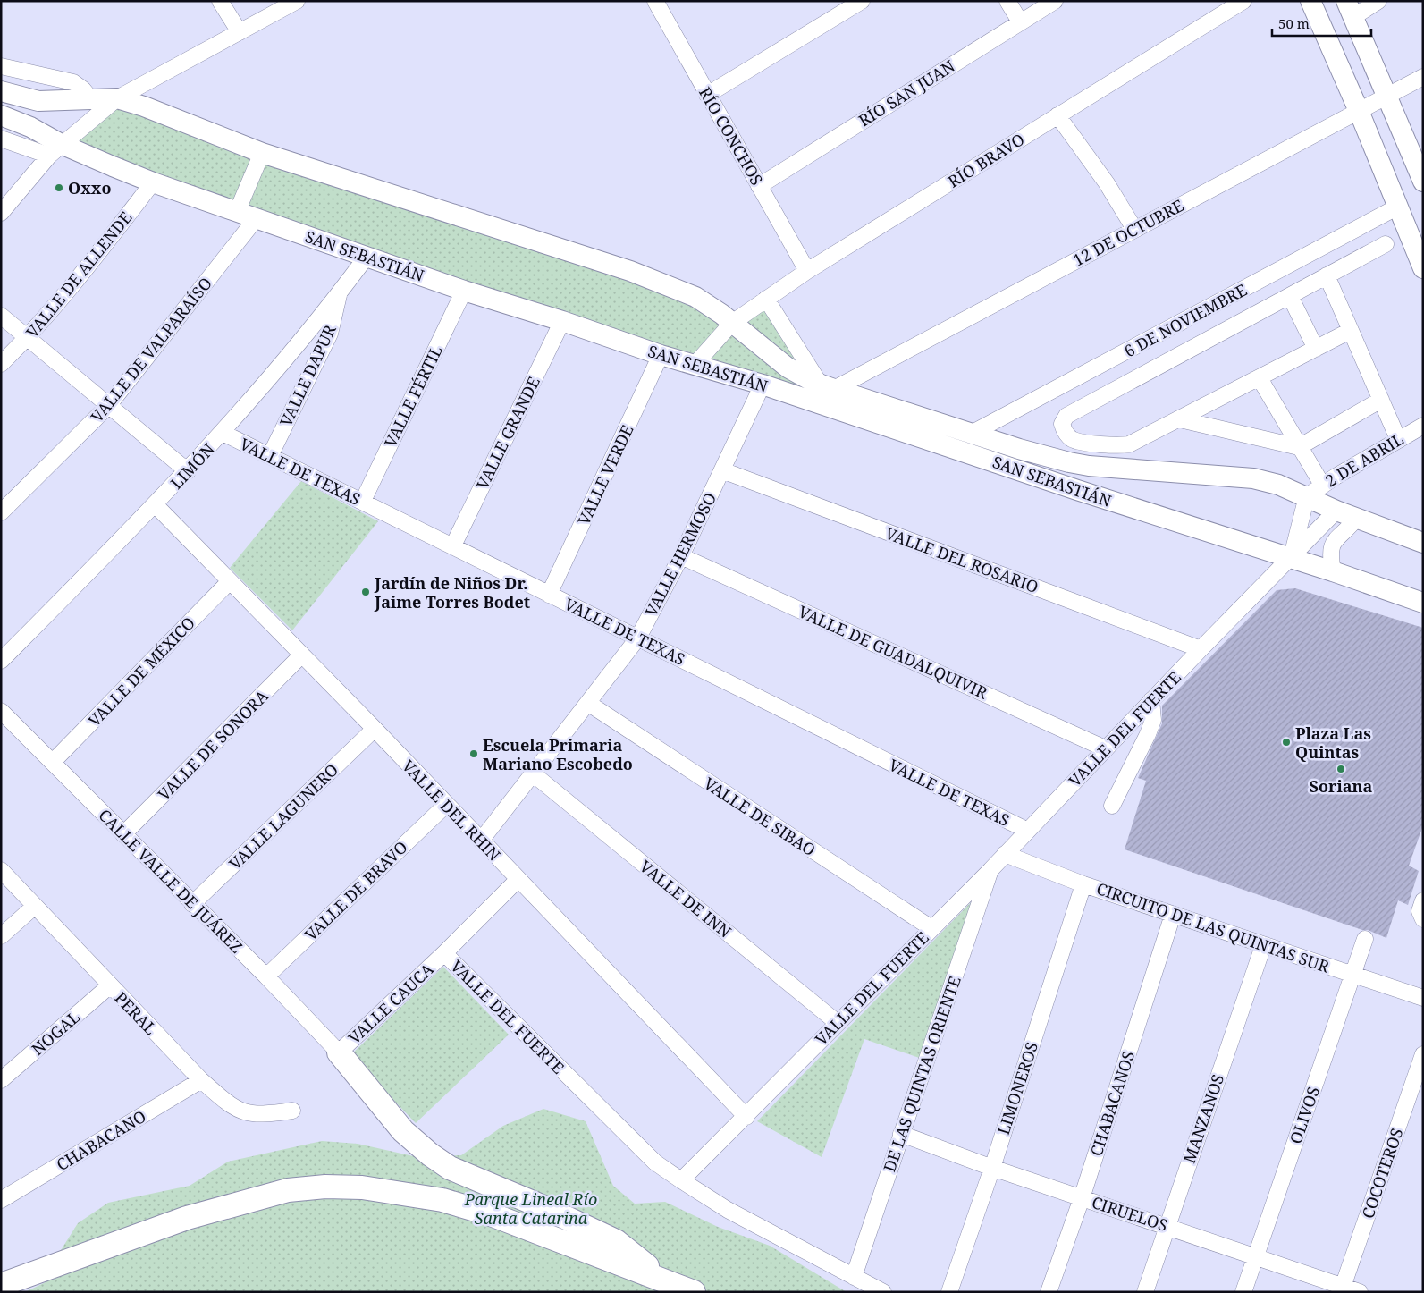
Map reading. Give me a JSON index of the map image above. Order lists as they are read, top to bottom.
{
  "streets": {
    "main road": ["SAN SEBASTIÁN"],
    "street": [
      "RÍO SAN JUAN",
      "RÍO CONCHOS",
      "RÍO BRAVO",
      "12 DE OCTUBRE",
      "VALLE DE ALLENDE",
      "6 DE NOVIEMBRE",
      "VALLE DE VALPARAÍSO",
      "VALLE DAPUR",
      "VALLE FÉRTIL",
      "VALLE GRANDE",
      "2 DE ABRIL",
      "LIMÓN",
      "VALLE DE TEXAS",
      "VALLE VERDE",
      "VALLE HERMOSO",
      "VALLE DEL ROSARIO",
      "VALLE DE GUADALQUIVIR",
      "VALLE DE MÉXICO",
      "VALLE DEL FUERTE",
      "VALLE DE SONORA",
      "VALLE DEL RHIN",
      "VALLE LAGUNERO",
      "VALLE DE SIBAO",
      "CALLE VALLE DE JUÁREZ",
      "VALLE DE BRAVO",
      "VALLE DE INN",
      "CIRCUITO DE LAS QUINTAS SUR",
      "VALLE CAUCA",
      "PERAL",
      "NOGAL",
      "DE LAS QUINTAS ORIENTE",
      "LIMONEROS",
      "CHABACANOS",
      "OLIVOS",
      "MANZANOS",
      "CHABACANO",
      "COCOTEROS",
      "CIRUELOS"
    ]
  },
  "crossings": [
    ["RÍO SAN JUAN", "RÍO CONCHOS"],
    ["RÍO CONCHOS", "RÍO BRAVO"],
    ["RÍO BRAVO", "SAN SEBASTIÁN"],
    ["12 DE OCTUBRE", "SAN SEBASTIÁN"],
    ["SAN SEBASTIÁN", "VALLE DE ALLENDE"],
    ["SAN SEBASTIÁN", "6 DE NOVIEMBRE"],
    ["SAN SEBASTIÁN", "VALLE DE VALPARAÍSO"],
    ["SAN SEBASTIÁN", "VALLE FÉRTIL"],
    ["SAN SEBASTIÁN", "VALLE GRANDE"],
    ["SAN SEBASTIÁN", "2 DE ABRIL"],
    ["SAN SEBASTIÁN", "LIMÓN"],
    ["SAN SEBASTIÁN", "VALLE VERDE"],
    ["SAN SEBASTIÁN", "VALLE HERMOSO"],
    ["SAN SEBASTIÁN", "VALLE DEL FUERTE"],
    ["VALLE DAPUR", "LIMÓN"],
    ["VALLE DAPUR", "VALLE DE TEXAS"],
    ["VALLE FÉRTIL", "VALLE DE TEXAS"],
    ["VALLE GRANDE", "VALLE DE TEXAS"],
    ["LIMÓN", "VALLE DE TEXAS"],
    ["LIMÓN", "VALLE DEL RHIN"],
    ["VALLE DE TEXAS", "VALLE VERDE"],
    ["VALLE DE TEXAS", "VALLE HERMOSO"],
    ["VALLE DE TEXAS", "VALLE DEL FUERTE"],
    ["VALLE HERMOSO", "VALLE DEL ROSARIO"],
    ["VALLE HERMOSO", "VALLE DE GUADALQUIVIR"],
    ["VALLE HERMOSO", "VALLE DEL RHIN"],
    ["VALLE HERMOSO", "VALLE DE SIBAO"],
    ["VALLE HERMOSO", "VALLE DE INN"],
    ["VALLE DEL ROSARIO", "VALLE DEL FUERTE"],
    ["VALLE DE GUADALQUIVIR", "VALLE DEL FUERTE"],
    ["VALLE DE MÉXICO", "VALLE DEL RHIN"],
    ["VALLE DE MÉXICO", "CALLE VALLE DE JUÁREZ"],
    ["VALLE DEL FUERTE", "VALLE DEL RHIN"],
    ["VALLE DEL FUERTE", "VALLE DE SIBAO"],
    ["VALLE DEL FUERTE", "VALLE DE INN"],
    ["VALLE DEL FUERTE", "CIRCUITO DE LAS QUINTAS SUR"],
    ["VALLE DEL FUERTE", "VALLE CAUCA"],
    ["VALLE DEL FUERTE", "DE LAS QUINTAS ORIENTE"],
    ["VALLE DE SONORA", "VALLE DEL RHIN"],
    ["VALLE DE SONORA", "CALLE VALLE DE JUÁREZ"],
    ["VALLE DEL RHIN", "VALLE LAGUNERO"],
    ["VALLE DEL RHIN", "VALLE DE BRAVO"],
    ["VALLE DEL RHIN", "VALLE CAUCA"],
    ["VALLE LAGUNERO", "CALLE VALLE DE JUÁREZ"],
    ["CALLE VALLE DE JUÁREZ", "VALLE DE BRAVO"],
    ["CALLE VALLE DE JUÁREZ", "VALLE CAUCA"],
    ["CIRCUITO DE LAS QUINTAS SUR", "LIMONEROS"],
    ["CIRCUITO DE LAS QUINTAS SUR", "CHABACANOS"],
    ["CIRCUITO DE LAS QUINTAS SUR", "OLIVOS"],
    ["CIRCUITO DE LAS QUINTAS SUR", "MANZANOS"],
    ["PERAL", "NOGAL"],
    ["PERAL", "CHABACANO"],
    ["DE LAS QUINTAS ORIENTE", "CIRUELOS"],
    ["LIMONEROS", "CIRUELOS"],
    ["CHABACANOS", "CIRUELOS"],
    ["OLIVOS", "CIRUELOS"],
    ["MANZANOS", "CIRUELOS"],
    ["COCOTEROS", "CIRUELOS"]
  ],
  "parks": ["Parque Lineal Río Santa Catarina"],
  "places": [
    "Oxxo",
    "Jardín de Niños Dr. Jaime Torres Bodet",
    "Plaza Las Quintas",
    "Escuela Primaria Mariano Escobedo",
    "Soriana"
  ],
  "scale_bar": "50 m"
}
